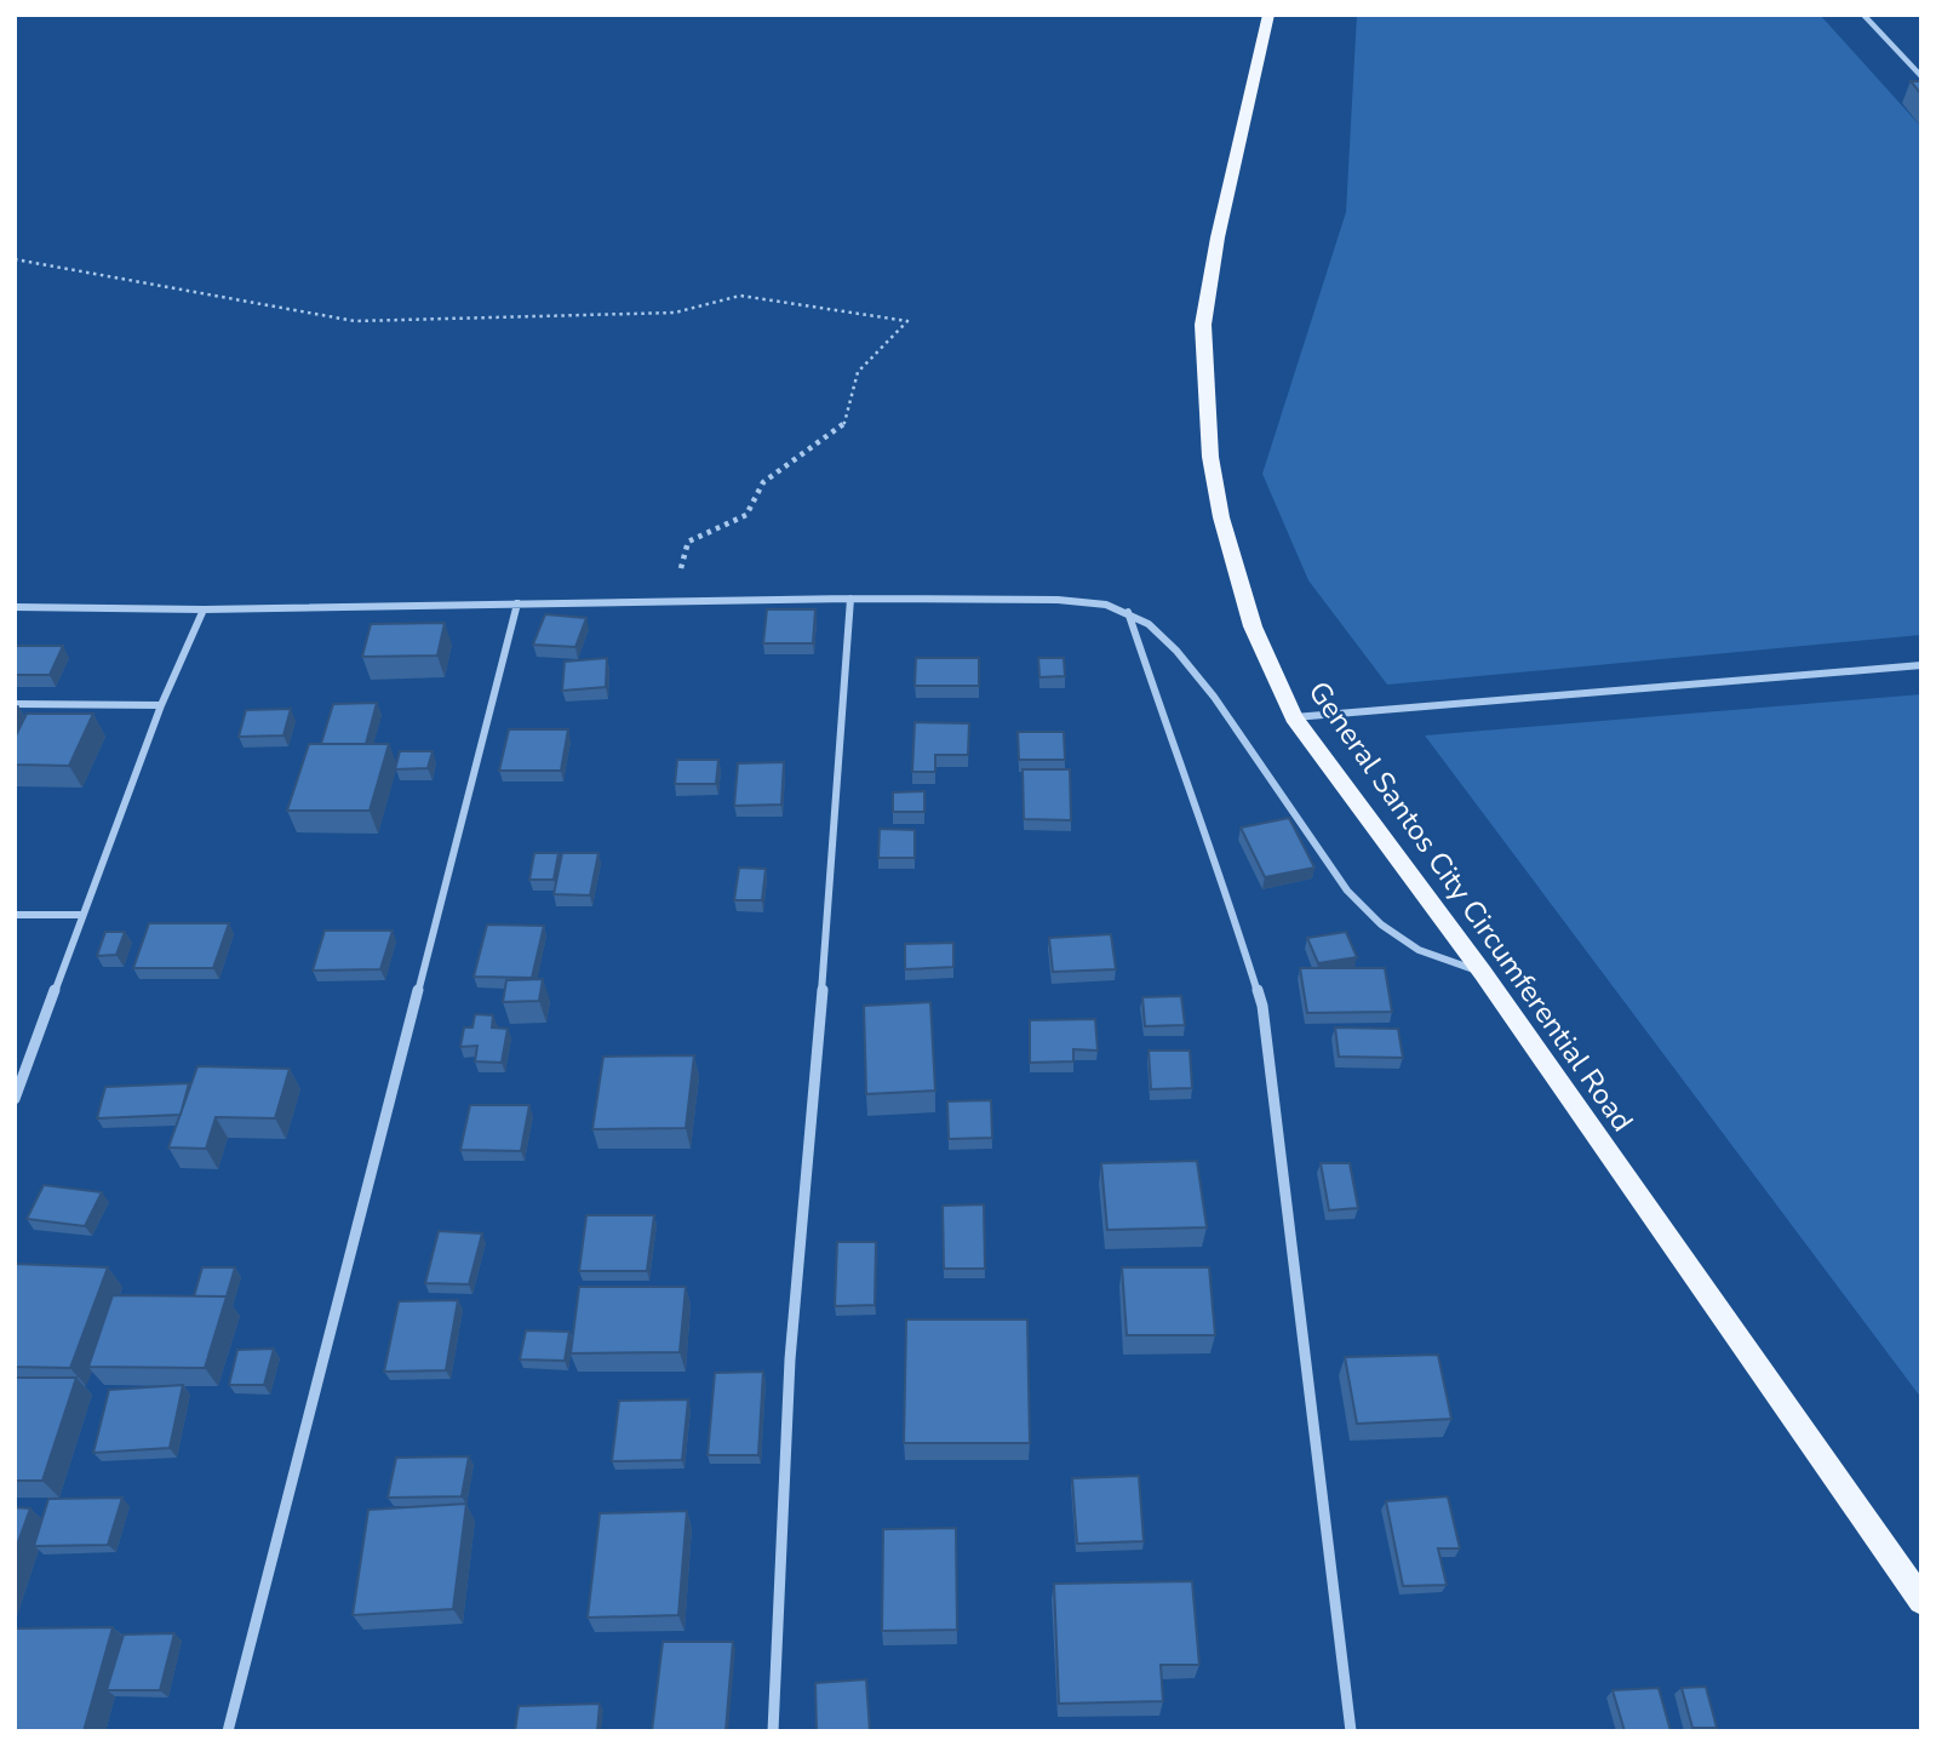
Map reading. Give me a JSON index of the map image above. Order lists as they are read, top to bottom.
{
  "streets": {
    "main road": ["General Santos City Circumferential Road"]
  }
}
